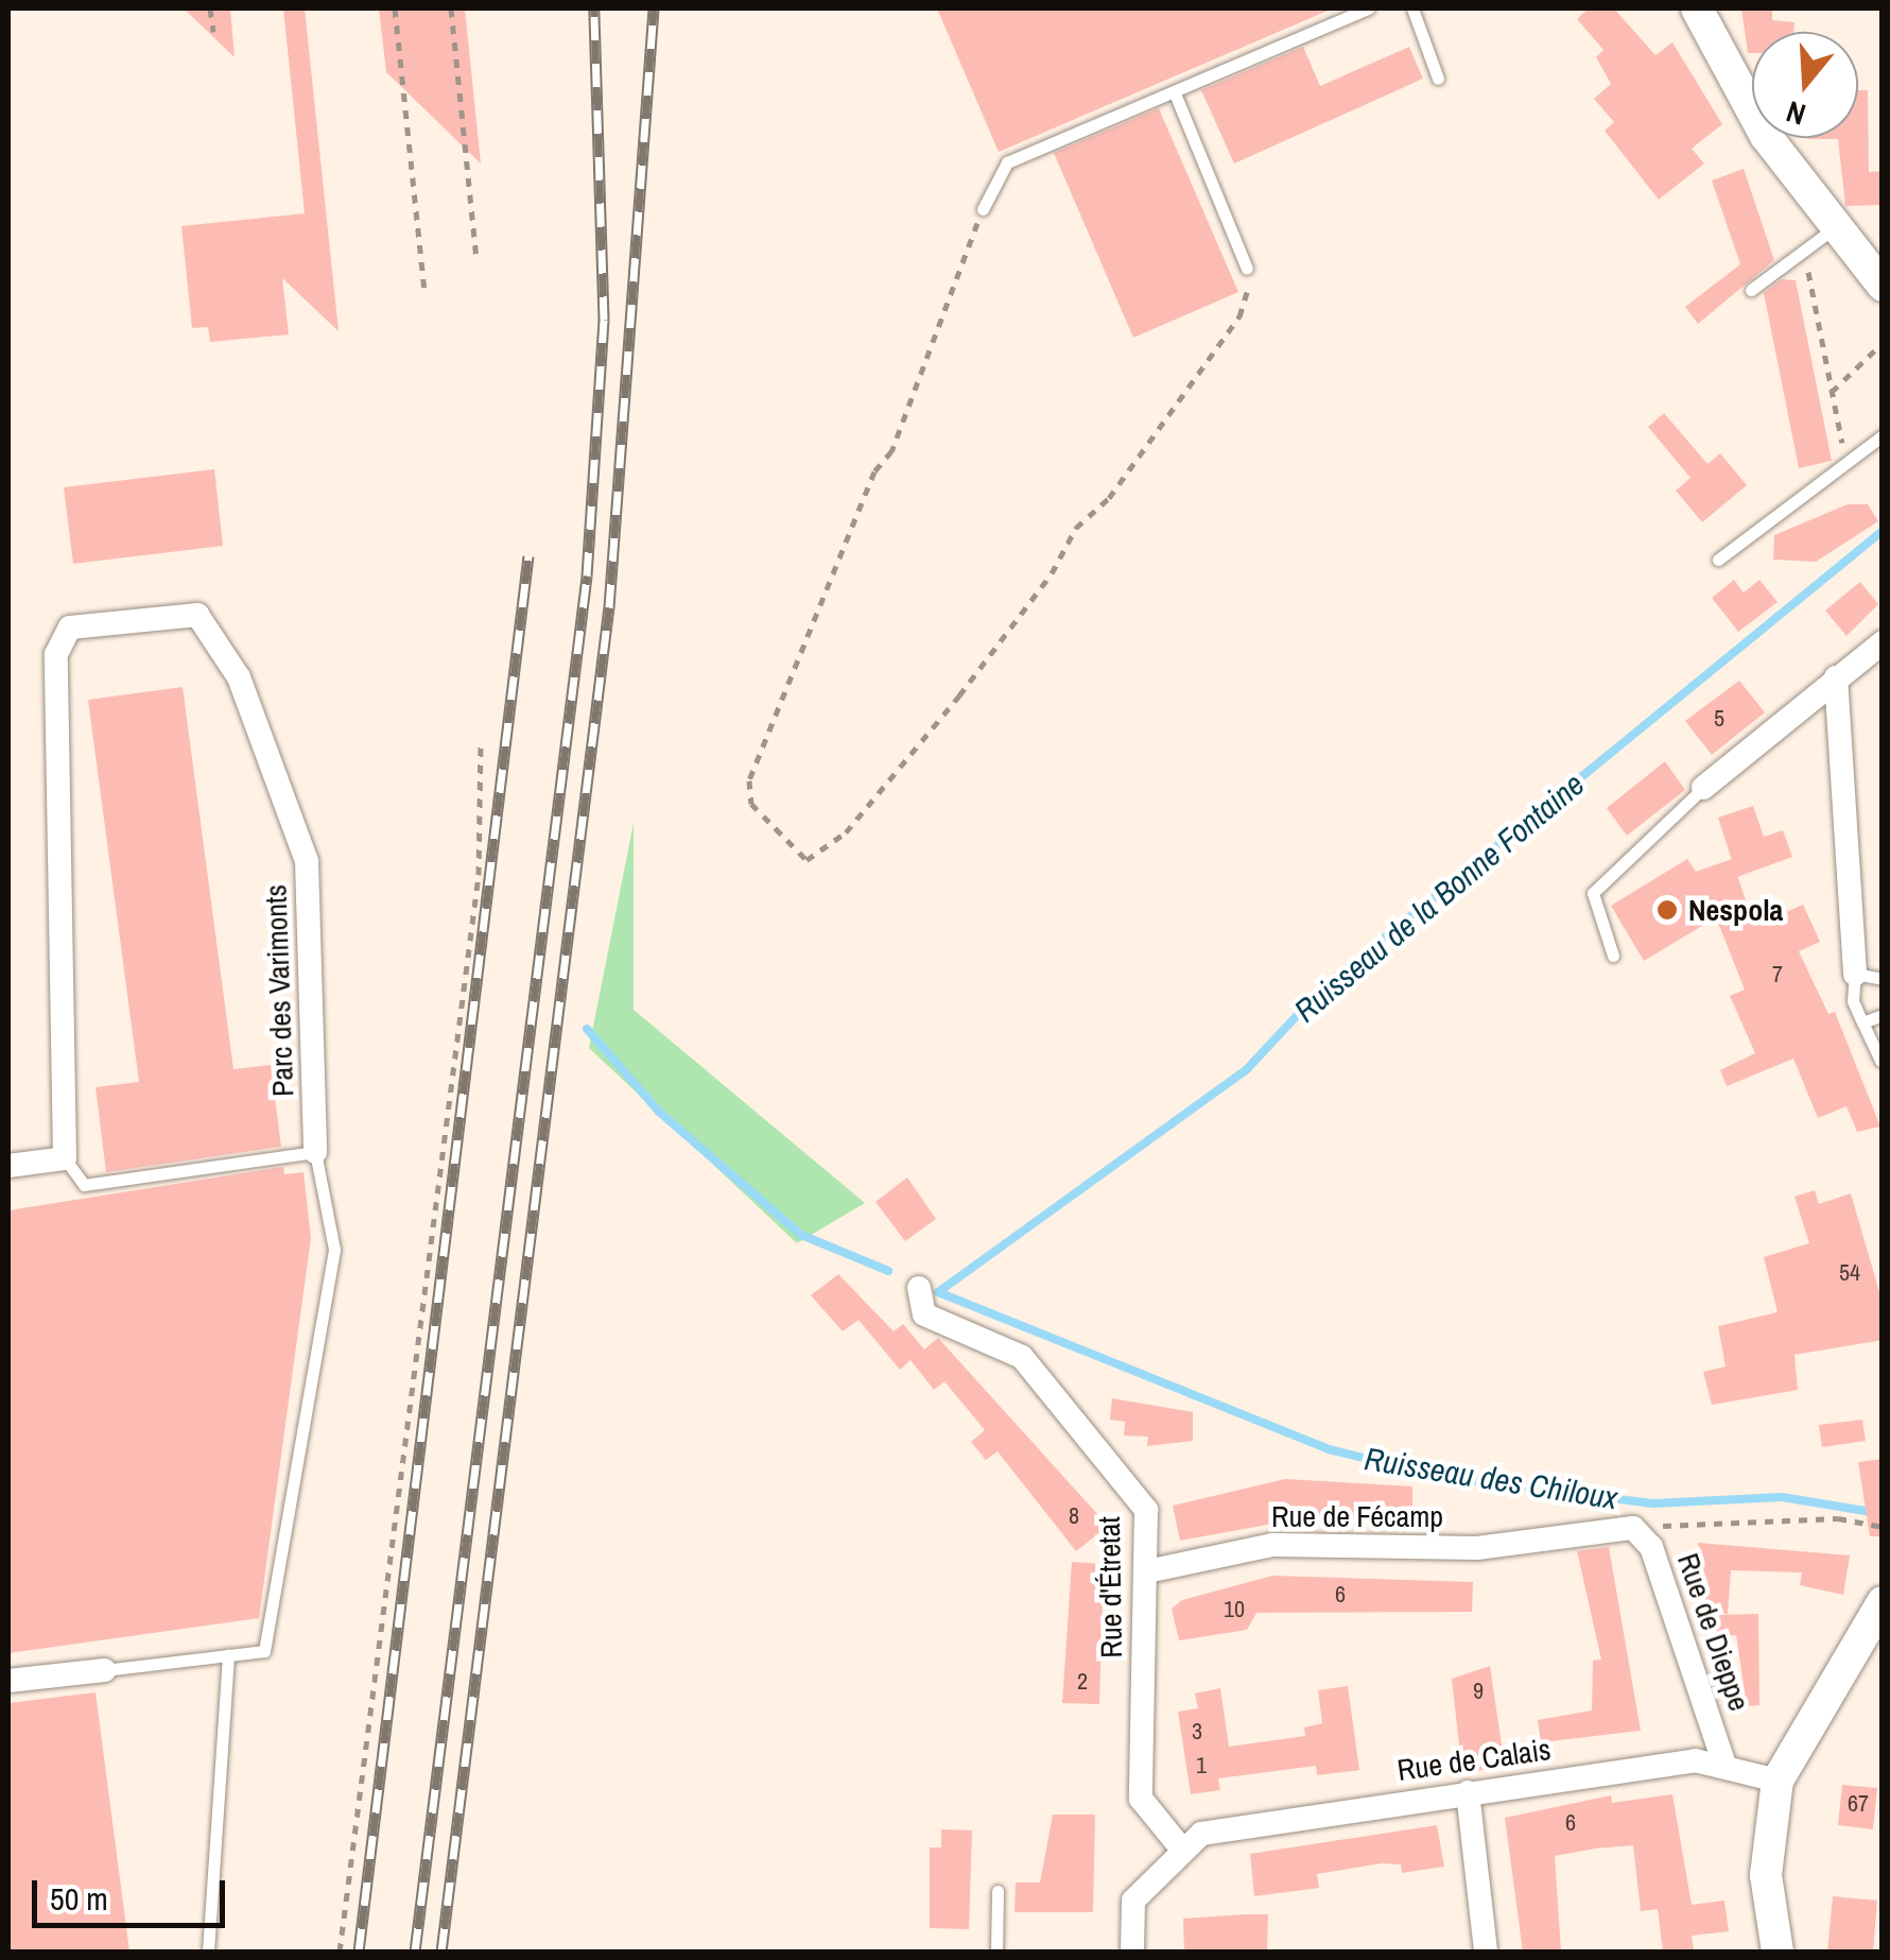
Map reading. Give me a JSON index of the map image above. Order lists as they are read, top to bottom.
{
  "streets": {
    "street": [
      "Parc des Varimonts",
      "Rue de Fécamp",
      "Rue d'Étretat",
      "Rue de Dieppe",
      "Rue de Calais"
    ]
  },
  "crossings": [
    ["Rue de Fécamp", "Rue d'Étretat"],
    ["Rue de Fécamp", "Rue de Dieppe"],
    ["Rue d'Étretat", "Rue de Calais"],
    ["Rue de Dieppe", "Rue de Calais"]
  ],
  "water": ["Ruisseau de la Bonne Fontaine", "Ruisseau des Chiloux"],
  "places": ["Nespola"],
  "house_numbers": [
    "5",
    "7",
    "54",
    "8",
    "6",
    "10",
    "2",
    "9",
    "3",
    "1",
    "67",
    "6"
  ],
  "scale_bar": "50 m",
  "north": "bottom"
}
